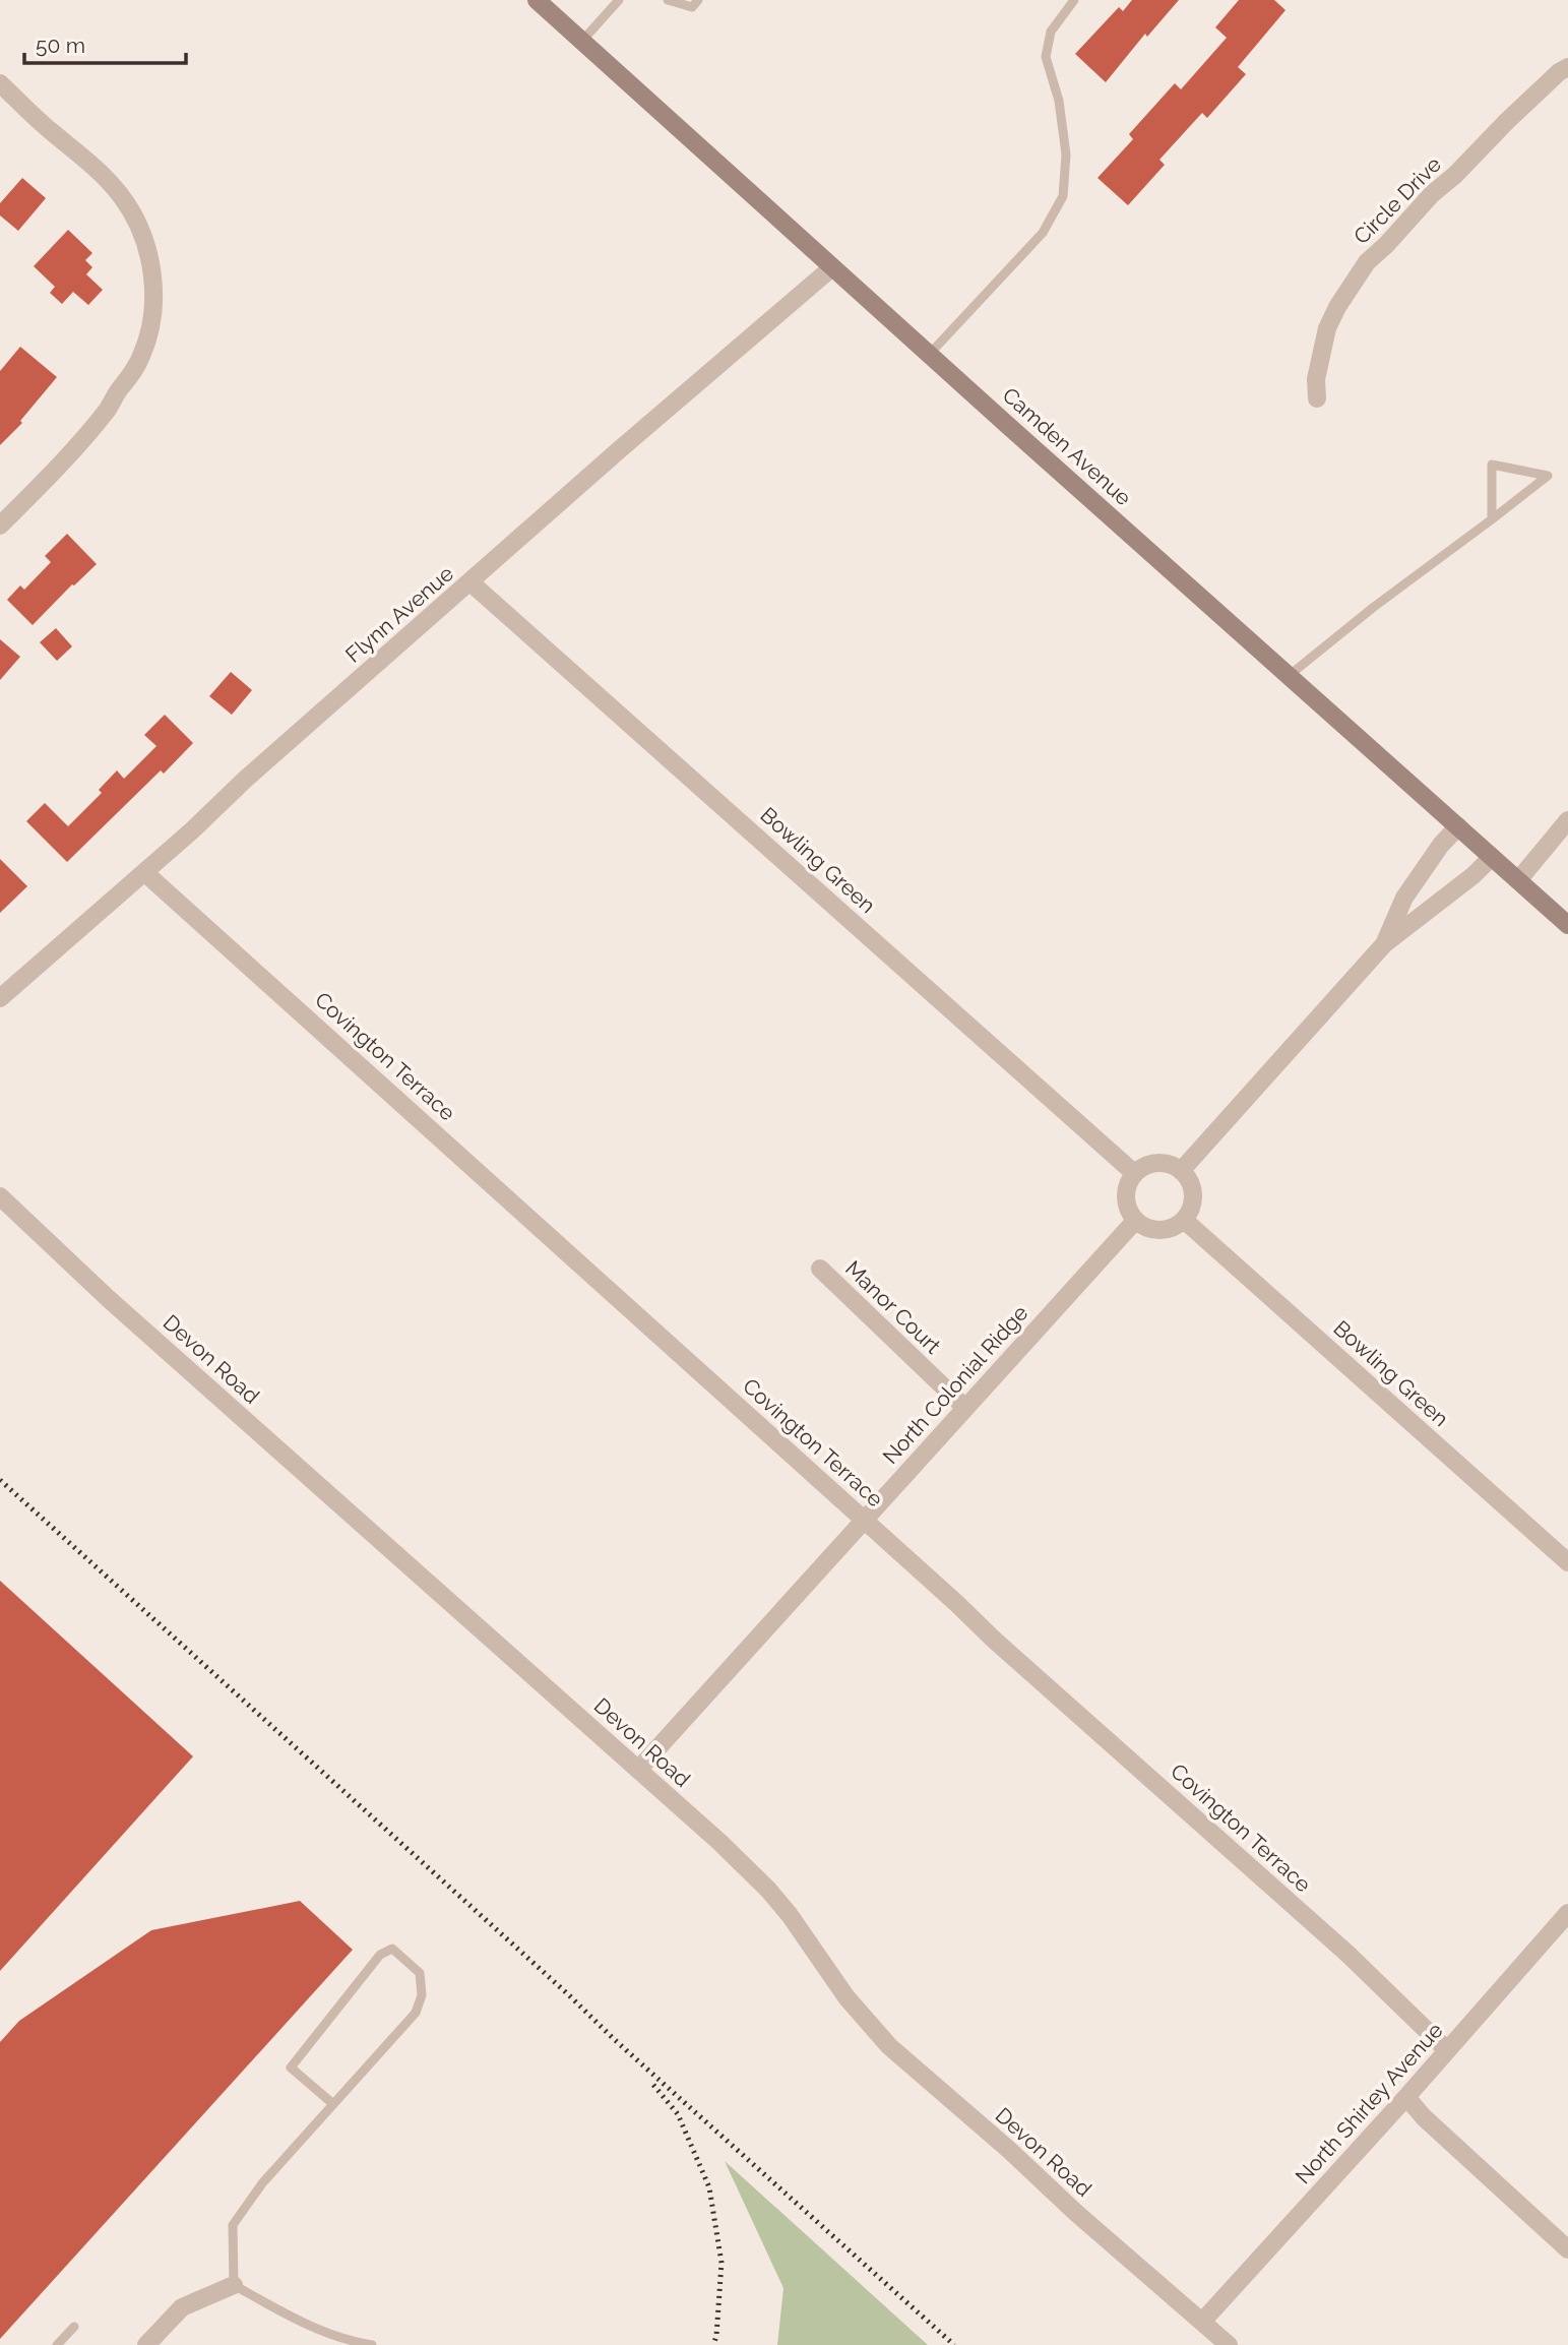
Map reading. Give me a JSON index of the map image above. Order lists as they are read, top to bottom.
{
  "streets": {
    "main road": ["Camden Avenue"],
    "street": [
      "Circle Drive",
      "Flynn Avenue",
      "Bowling Green",
      "Covington Terrace",
      "Manor Court",
      "Devon Road",
      "North Colonial Ridge",
      "North Shirley Avenue"
    ]
  },
  "crossings": [
    ["Camden Avenue", "Flynn Avenue"],
    ["Flynn Avenue", "Bowling Green"],
    ["Flynn Avenue", "Covington Terrace"],
    ["Bowling Green", "North Colonial Ridge"],
    ["Covington Terrace", "North Colonial Ridge"],
    ["Covington Terrace", "North Shirley Avenue"],
    ["Manor Court", "North Colonial Ridge"],
    ["Devon Road", "North Colonial Ridge"],
    ["Devon Road", "North Shirley Avenue"]
  ],
  "scale_bar": "50 m"
}
